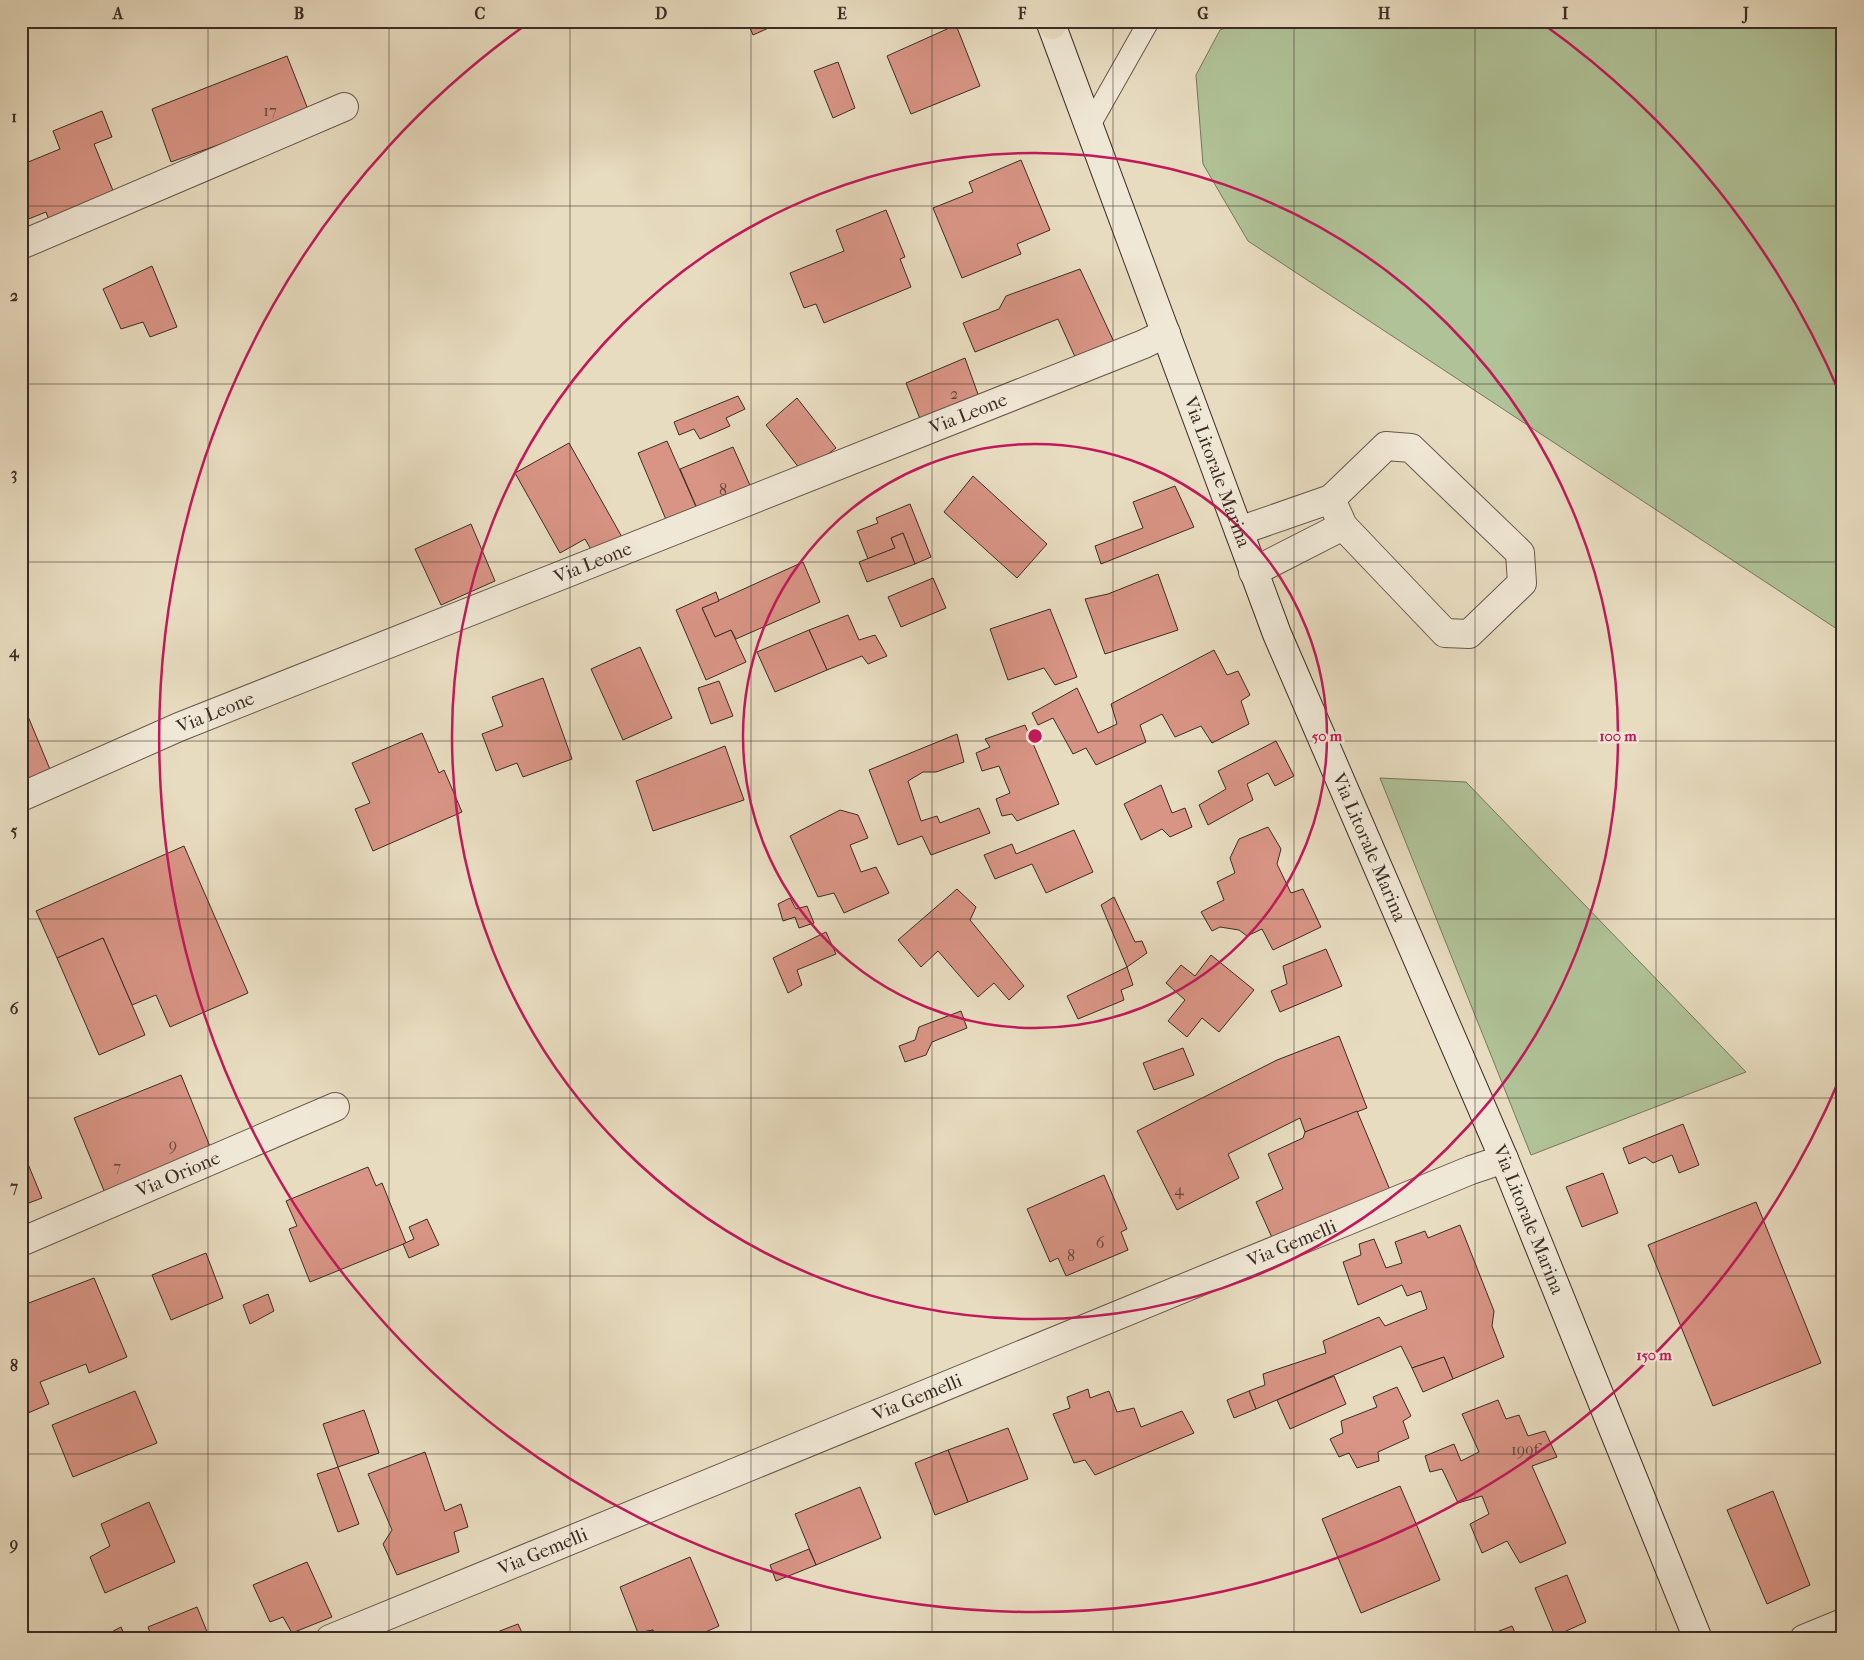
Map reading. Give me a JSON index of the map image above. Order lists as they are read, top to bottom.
{
  "streets": {
    "street": [
      "Via Leone",
      "Via Litorale Marina",
      "Via Orione",
      "Via Gemelli"
    ]
  },
  "crossings": [
    ["Via Leone", "Via Litorale Marina"],
    ["Via Litorale Marina", "Via Gemelli"]
  ],
  "house_numbers": [
    "17",
    "2",
    "8",
    "9",
    "7",
    "4",
    "6",
    "8",
    "199f"
  ],
  "grid": {
    "columns": [
      "A",
      "B",
      "C",
      "D",
      "E",
      "F",
      "G",
      "H",
      "I",
      "J"
    ],
    "rows": [
      "1",
      "2",
      "3",
      "4",
      "5",
      "6",
      "7",
      "8",
      "9"
    ]
  },
  "rings": ["50 m", "100 m", "150 m"]
}
